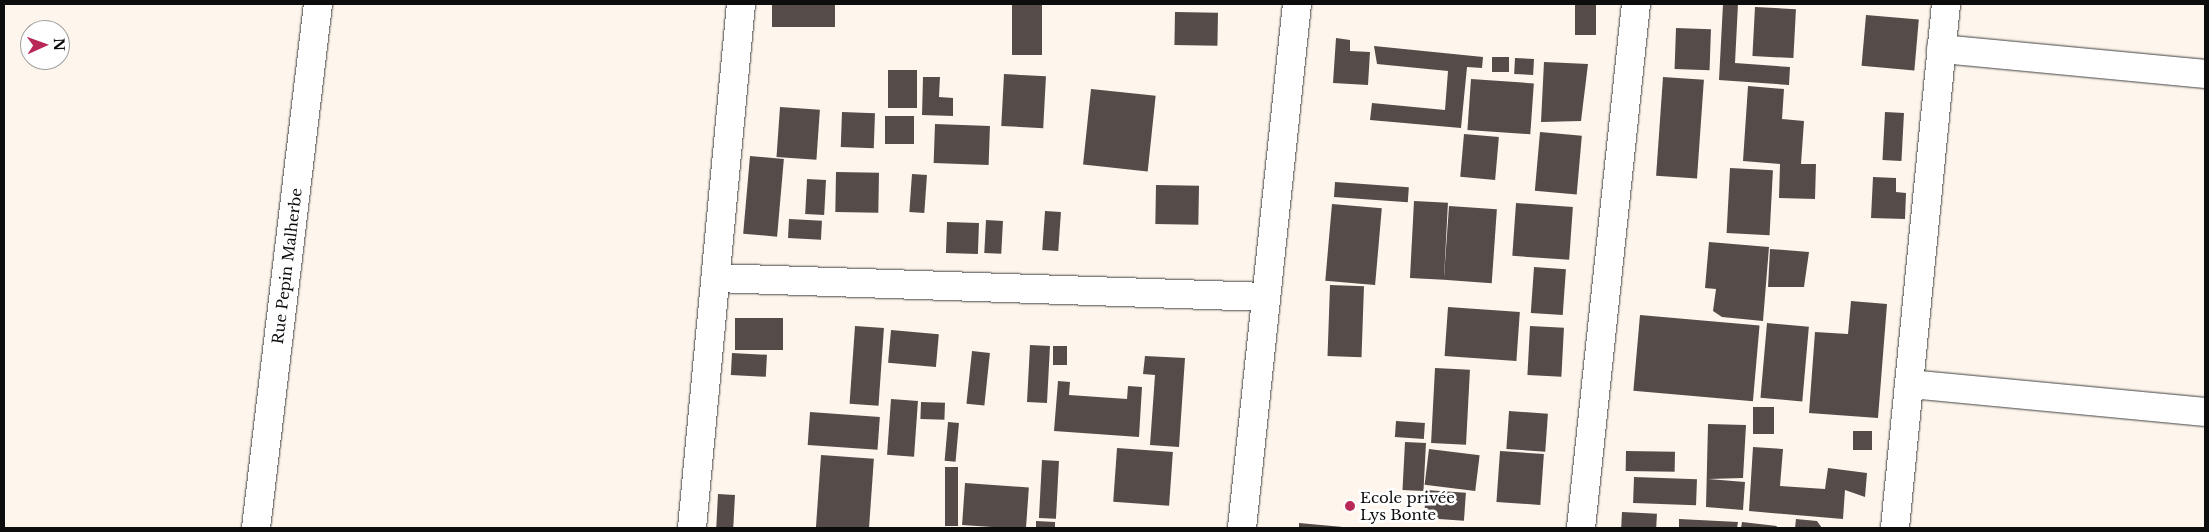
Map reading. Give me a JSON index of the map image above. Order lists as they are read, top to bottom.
{
  "streets": {
    "street": ["Rue Pepin Malherbe"]
  },
  "places": ["Ecole privée Lys Bonte"],
  "north": "right"
}
